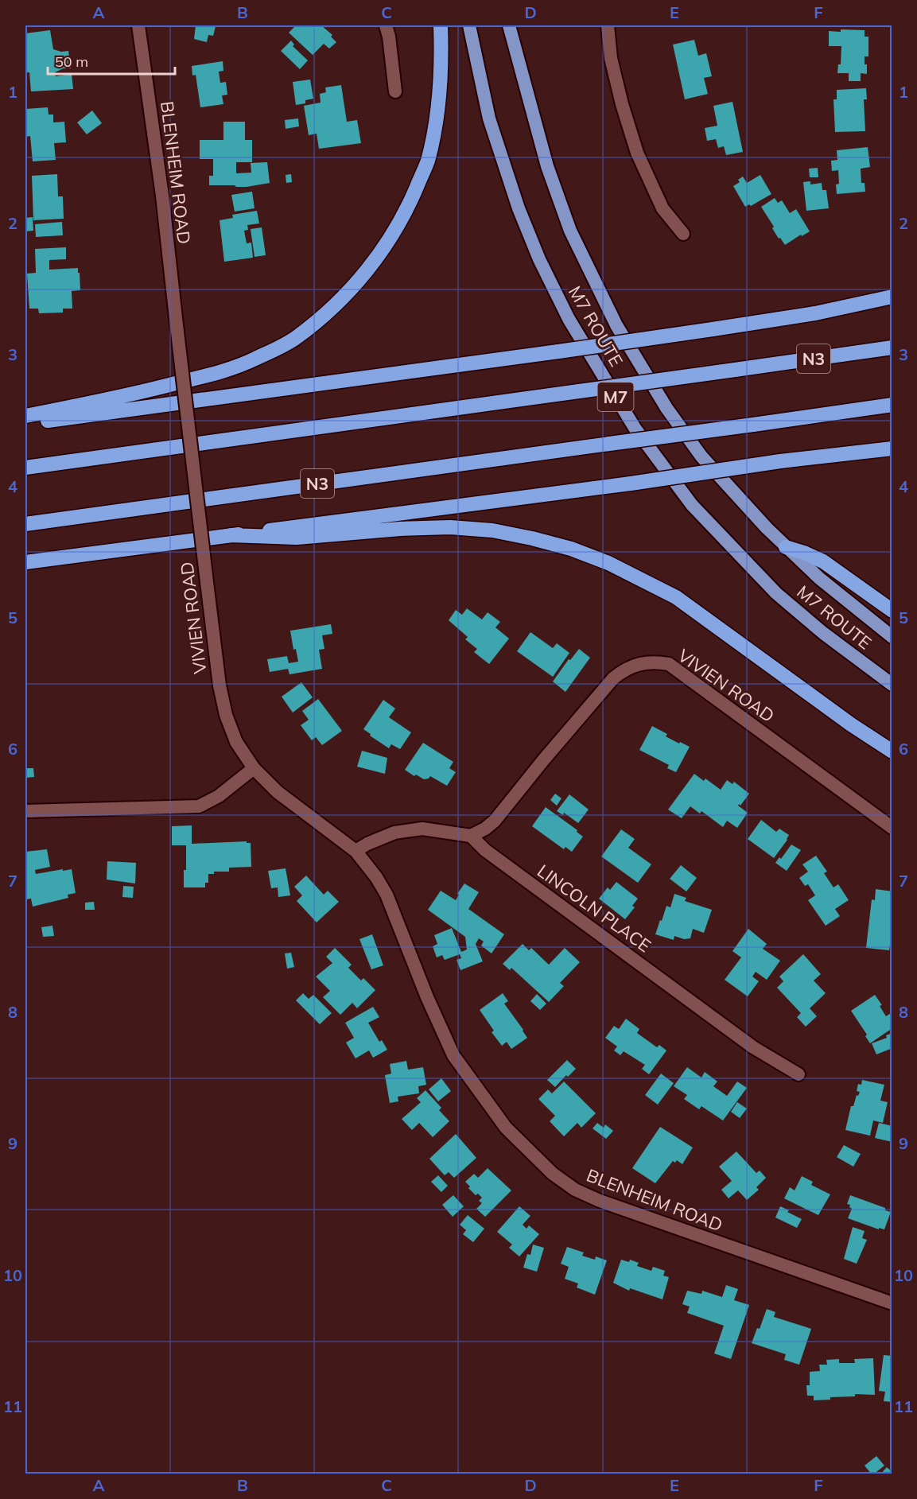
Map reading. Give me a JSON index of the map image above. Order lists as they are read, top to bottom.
{
  "streets": {
    "highway": ["M7 ROUTE", "N3", "M7"],
    "street": ["BLENHEIM ROAD", "VIVIEN ROAD", "LINCOLN PLACE"]
  },
  "crossings": [
    ["BLENHEIM ROAD", "VIVIEN ROAD"],
    ["VIVIEN ROAD", "LINCOLN PLACE"]
  ],
  "scale_bar": "50 m",
  "grid": {
    "columns": [
      "A",
      "B",
      "C",
      "D",
      "E",
      "F"
    ],
    "rows": [
      "1",
      "2",
      "3",
      "4",
      "5",
      "6",
      "7",
      "8",
      "9",
      "10",
      "11"
    ]
  }
}
